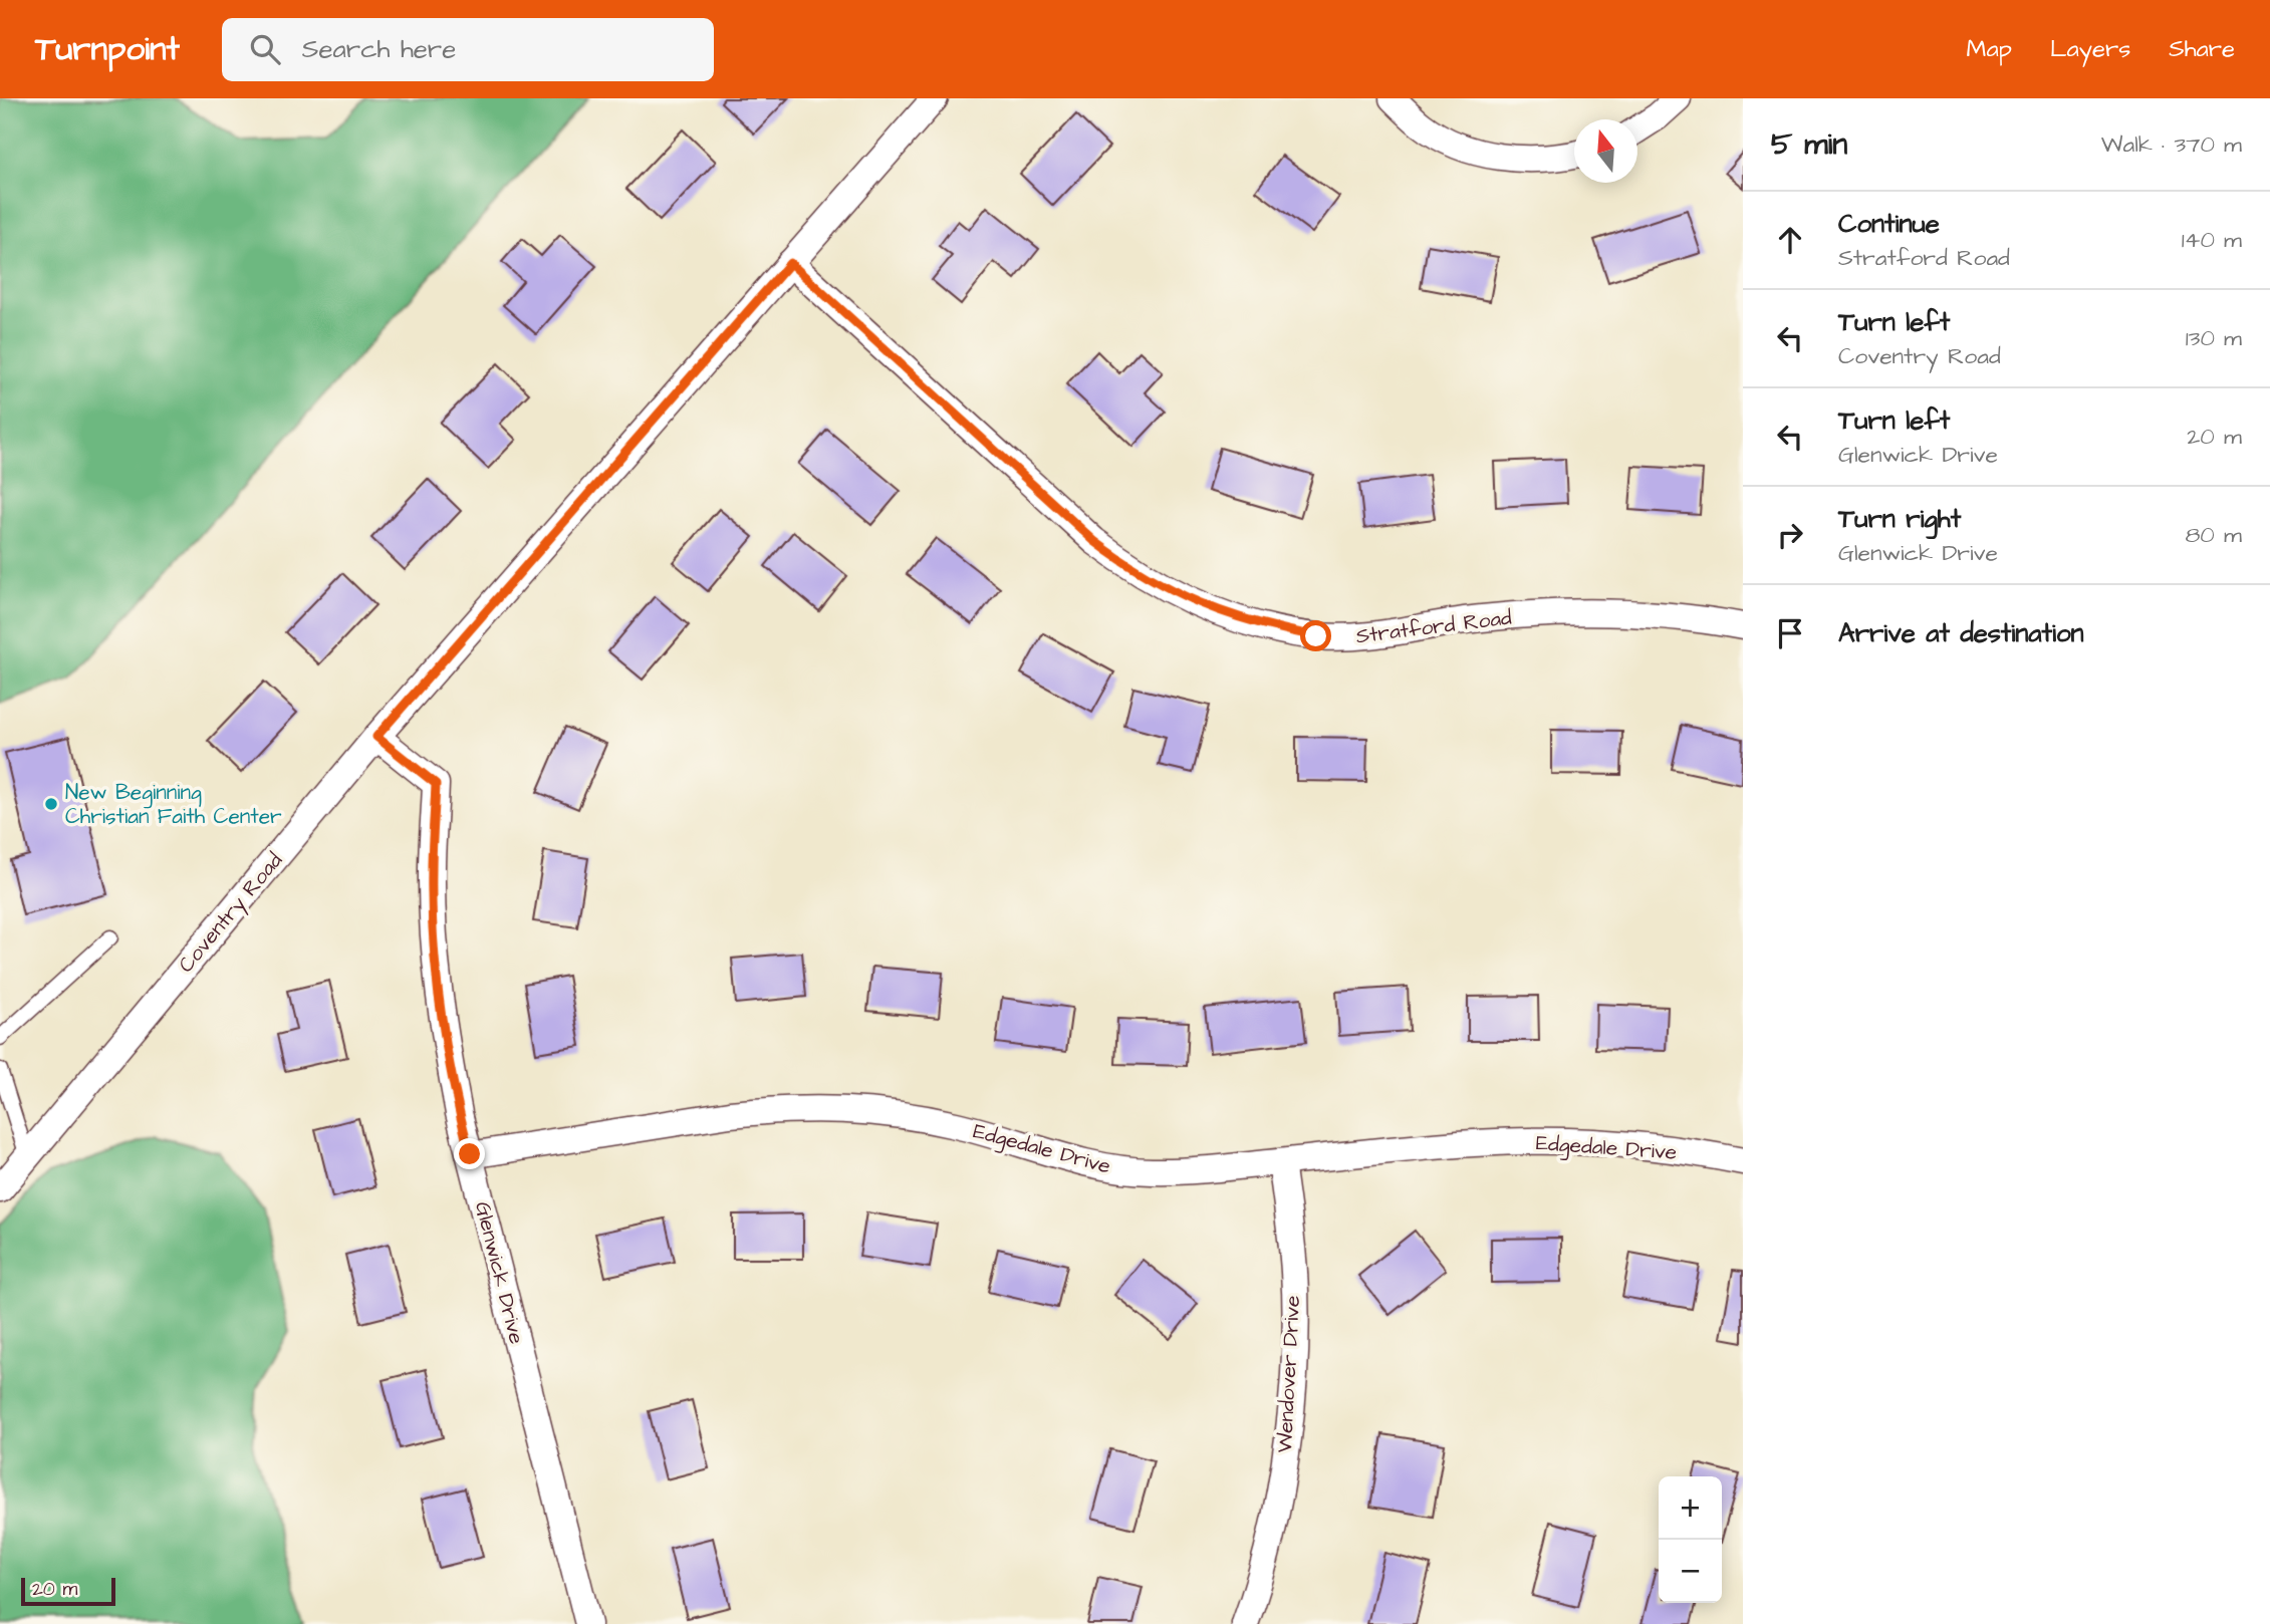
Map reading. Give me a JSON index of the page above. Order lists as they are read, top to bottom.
{
  "streets": {
    "street": [
      "Stratford Road",
      "Coventry Road",
      "Edgedale Drive",
      "Glenwick Drive",
      "Wendover Drive"
    ]
  },
  "crossings": [
    ["Stratford Road", "Coventry Road"],
    ["Coventry Road", "Glenwick Drive"],
    ["Edgedale Drive", "Glenwick Drive"],
    ["Edgedale Drive", "Wendover Drive"]
  ],
  "places": ["New Beginning Christian Faith Center"],
  "scale_bar": "20 m",
  "north": "top",
  "page": {
    "header": "Turnpoint",
    "search": "Search here",
    "nav": ["Map", "Layers", "Share"],
    "heading": ["5 min", "Walk · 370 m"],
    "list": [
      ["Continue", "Stratford Road", "140 m"],
      ["Turn left", "Coventry Road", "130 m"],
      ["Turn left", "Glenwick Drive", "20 m"],
      ["Turn right", "Glenwick Drive", "80 m"],
      "Arrive at destination"
    ],
    "map_buttons": ["+", "−"],
    "scale": "20 m"
  }
}
